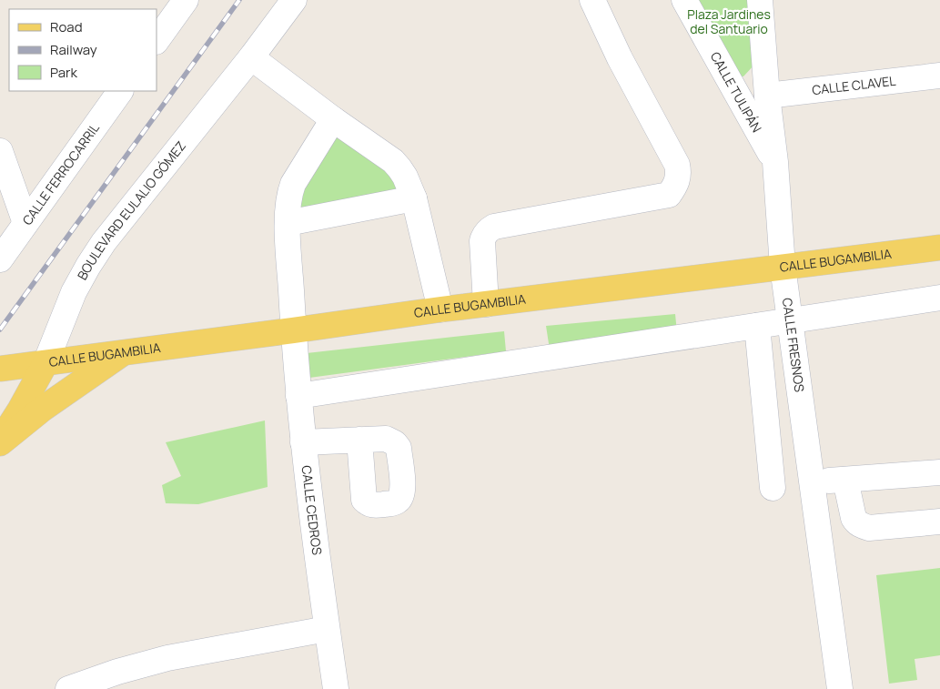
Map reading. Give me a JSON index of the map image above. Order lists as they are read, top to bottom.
{
  "streets": {
    "main road": ["BOULEVARD EULALIO GÓMEZ", "CALLE BUGAMBILIA"],
    "street": [
      "CALLE CLAVEL",
      "CALLE TULIPÁN",
      "CALLE FERROCARRIL",
      "CALLE FRESNOS",
      "CALLE CEDROS"
    ]
  },
  "crossings": [
    ["CALLE CLAVEL", "CALLE FRESNOS"],
    ["CALLE TULIPÁN", "CALLE FRESNOS"],
    ["BOULEVARD EULALIO GÓMEZ", "CALLE BUGAMBILIA"],
    ["CALLE BUGAMBILIA", "CALLE FRESNOS"],
    ["CALLE BUGAMBILIA", "CALLE CEDROS"]
  ],
  "parks": ["Plaza Jardines del Santuario"],
  "legend": ["Road", "Railway", "Park"]
}
